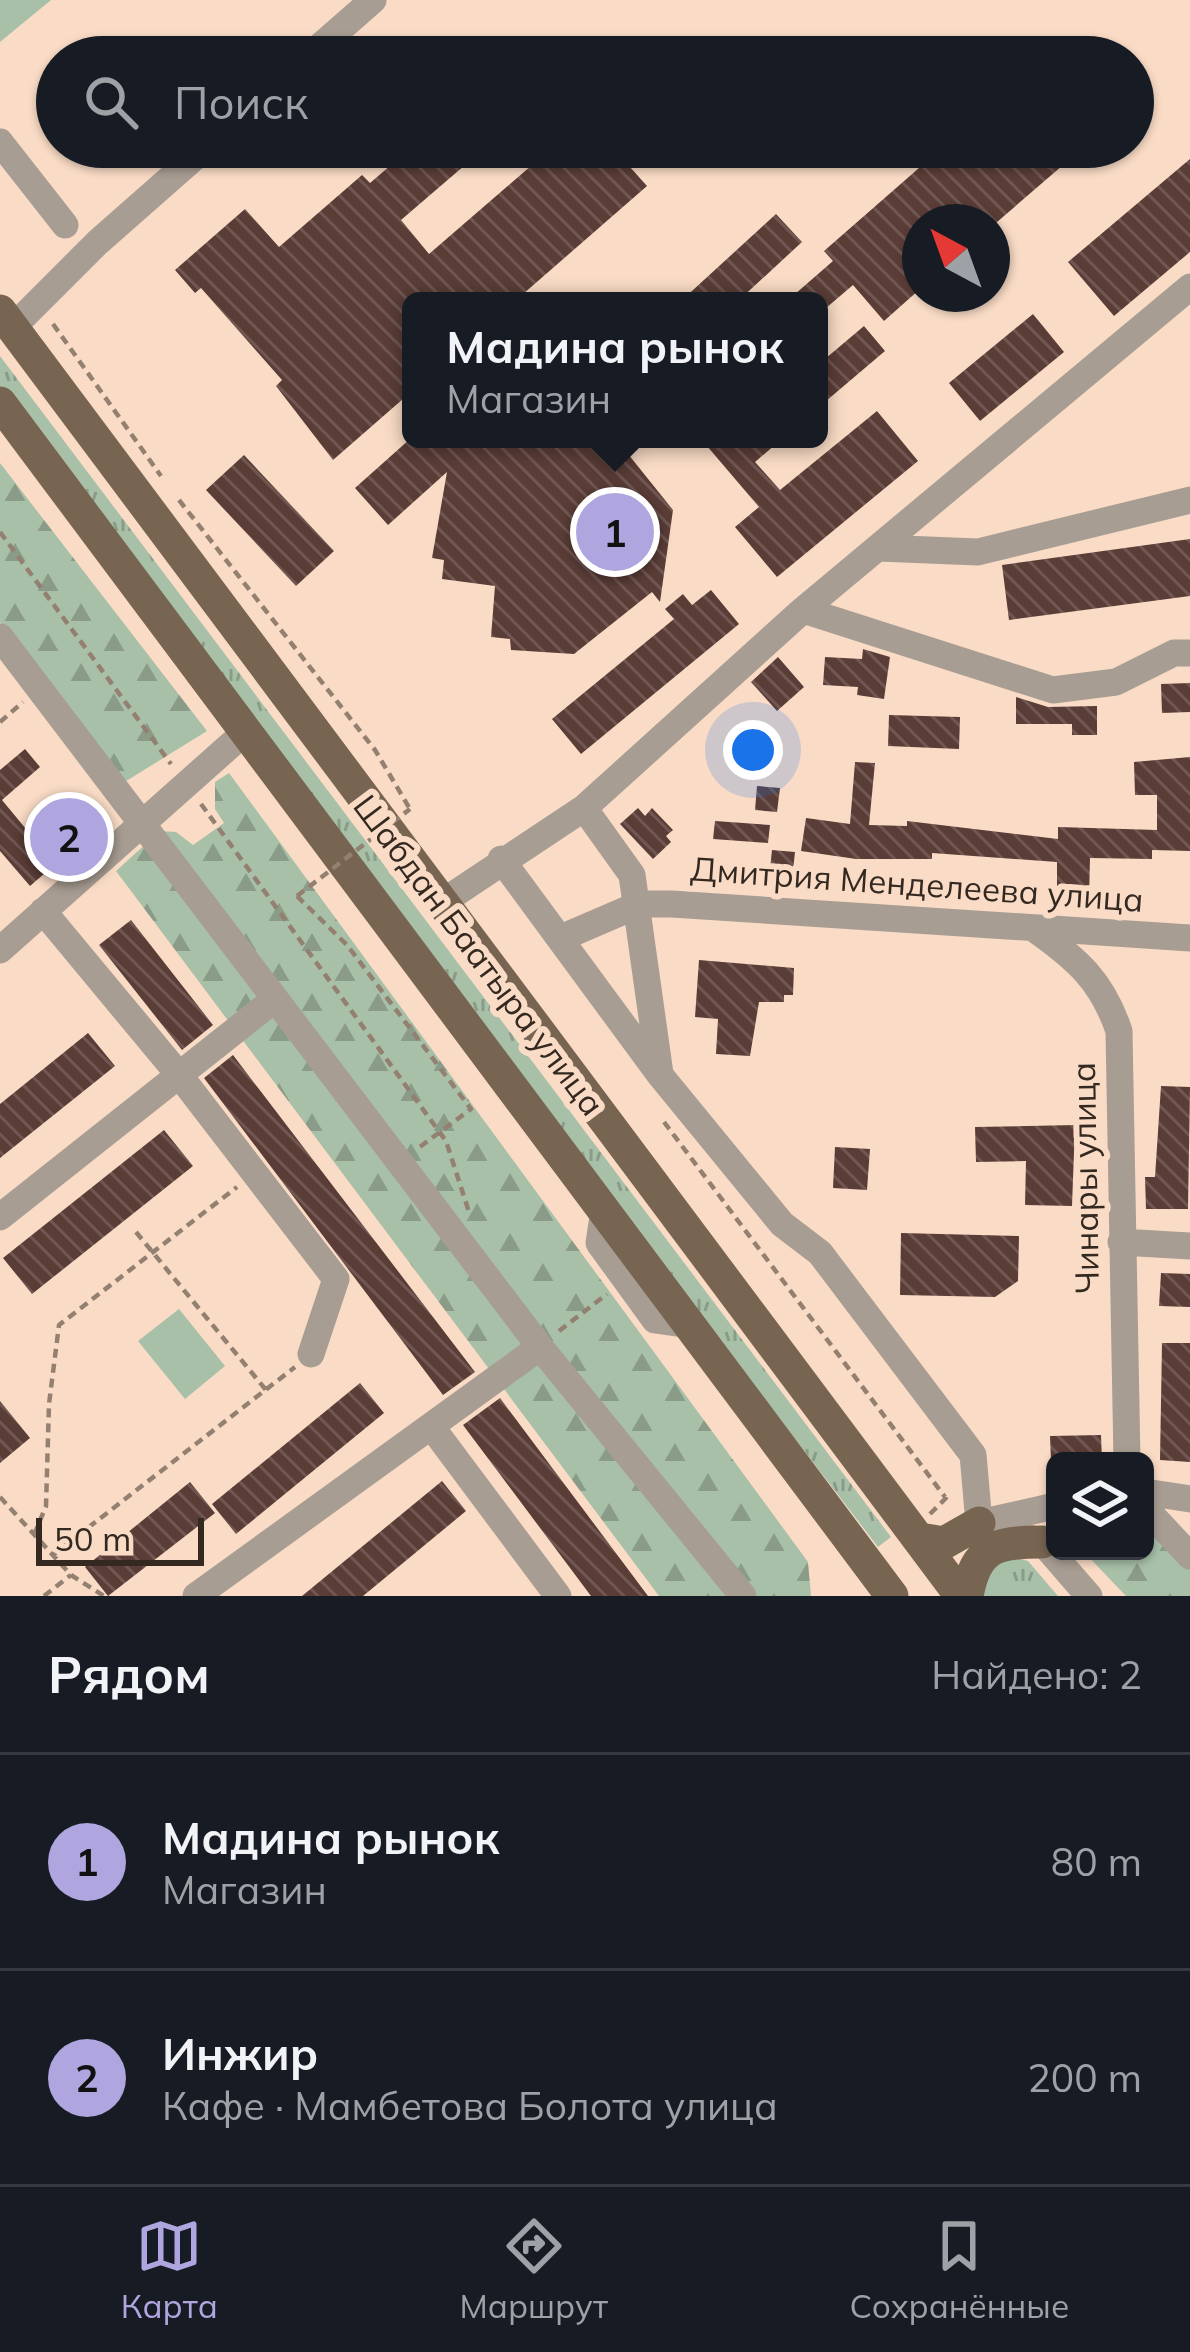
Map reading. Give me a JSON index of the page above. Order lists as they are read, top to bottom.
{
  "streets": {
    "main road": ["Шабдан Баатыра улица"],
    "street": ["Дмитрия Менделеева улица", "Чинары улица"]
  },
  "crossings": [
    ["Дмитрия Менделеева улица", "Чинары улица"]
  ],
  "scale_bar": "50 m",
  "north": "top left",
  "page": {
    "search": "Поиск",
    "popup": ["Мадина рынок", "Магазин"],
    "pins": ["1", "2"],
    "scale": "50 m",
    "heading": ["Рядом", "Найдено: 2"],
    "list": [
      {
        "mark": "1",
        "name": "Мадина рынок",
        "note": "Магазин",
        "value": "80 m"
      },
      {
        "mark": "2",
        "name": "Инжир",
        "note": "Кафе · Мамбетова Болота улица",
        "value": "200 m"
      }
    ],
    "nav": ["Карта", "Маршрут", "Сохранённые"]
  }
}
